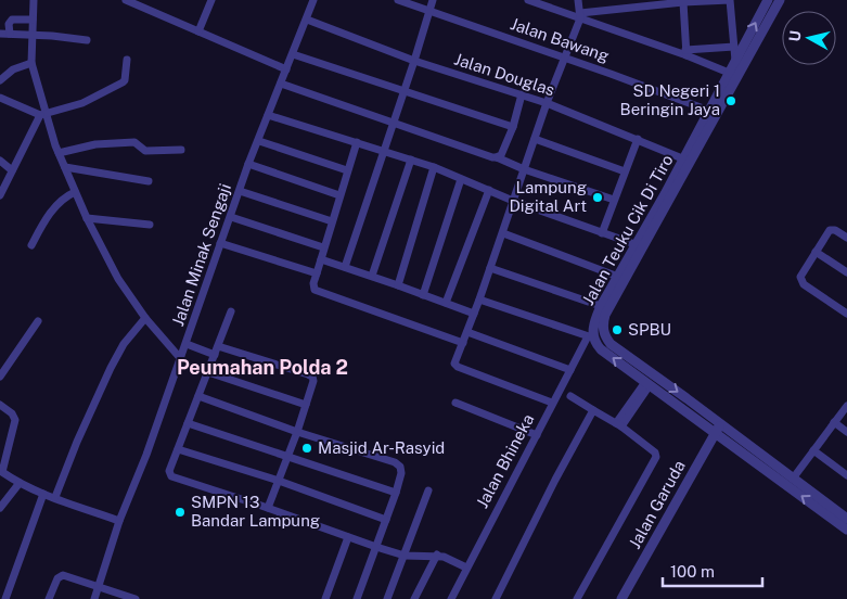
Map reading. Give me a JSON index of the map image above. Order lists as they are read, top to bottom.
{
  "streets": {
    "street": [
      "Jalan Bawang",
      "Jalan Douglas",
      "Jalan Teuku Cik Di Tiro",
      "Jalan Minak Sengaji",
      "Jalan Bhineka",
      "Jalan Garuda"
    ]
  },
  "crossings": [
    ["Jalan Bawang", "Jalan Teuku Cik Di Tiro"],
    ["Jalan Douglas", "Jalan Teuku Cik Di Tiro"],
    ["Jalan Douglas", "Jalan Minak Sengaji"],
    ["Jalan Teuku Cik Di Tiro", "Jalan Bhineka"],
    ["Jalan Teuku Cik Di Tiro", "Jalan Garuda"]
  ],
  "districts": ["Peumahan Polda 2"],
  "places": [
    "SD Negeri 1 Beringin Jaya",
    "Lampung Digital Art",
    "SPBU",
    "Masjid Ar-Rasyid",
    "SMPN 13 Bandar Lampung"
  ],
  "scale_bar": "100 m",
  "north": "left"
}
